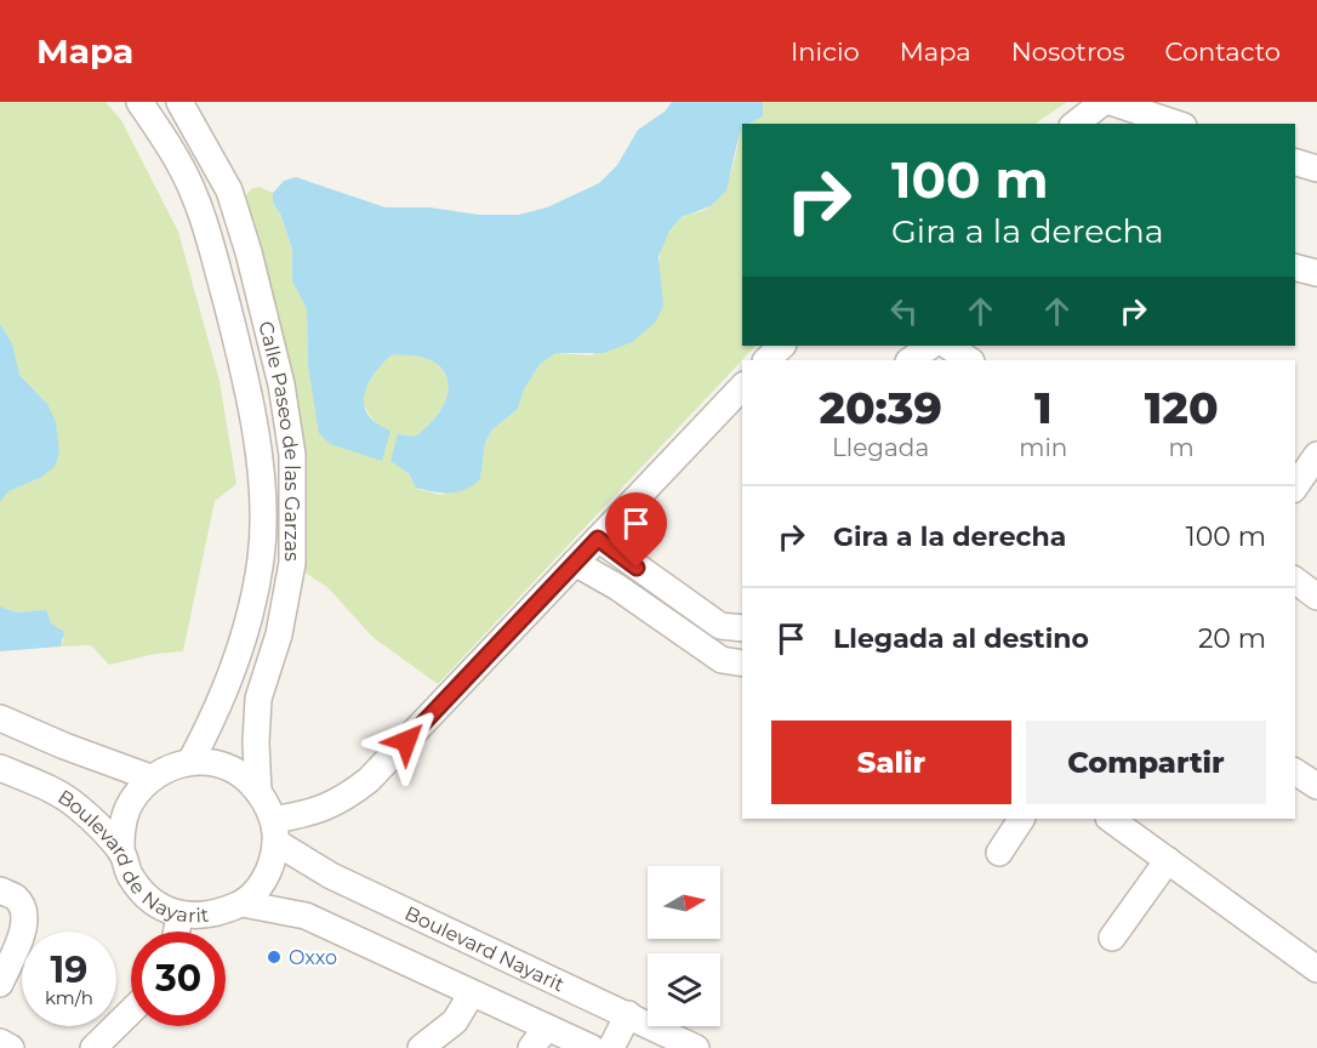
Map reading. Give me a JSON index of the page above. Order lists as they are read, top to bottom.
{
  "streets": {
    "street": ["Calle Paseo de las Garzas", "Boulevard de Nayarit", "Boulevard Nayarit"]
  },
  "crossings": [
    ["Calle Paseo de las Garzas", "Boulevard de Nayarit"],
    ["Calle Paseo de las Garzas", "Boulevard Nayarit"],
    ["Boulevard de Nayarit", "Boulevard Nayarit"]
  ],
  "places": ["Oxxo"],
  "north": "right",
  "page": {
    "header": "Mapa",
    "nav": [
      "Inicio",
      "Mapa",
      "Nosotros",
      "Contacto"
    ],
    "turn": ["100 m", "Gira a la derecha"],
    "eta": [
      "20:39",
      "Llegada",
      "1",
      "min",
      "120",
      "m"
    ],
    "list": [
      {
        "name": "Gira a la derecha",
        "value": "100 m"
      },
      {
        "name": "Llegada al destino",
        "value": "20 m"
      }
    ],
    "buttons": ["Salir", "Compartir"],
    "speed": "19 km/h",
    "limit": "30"
  }
}
